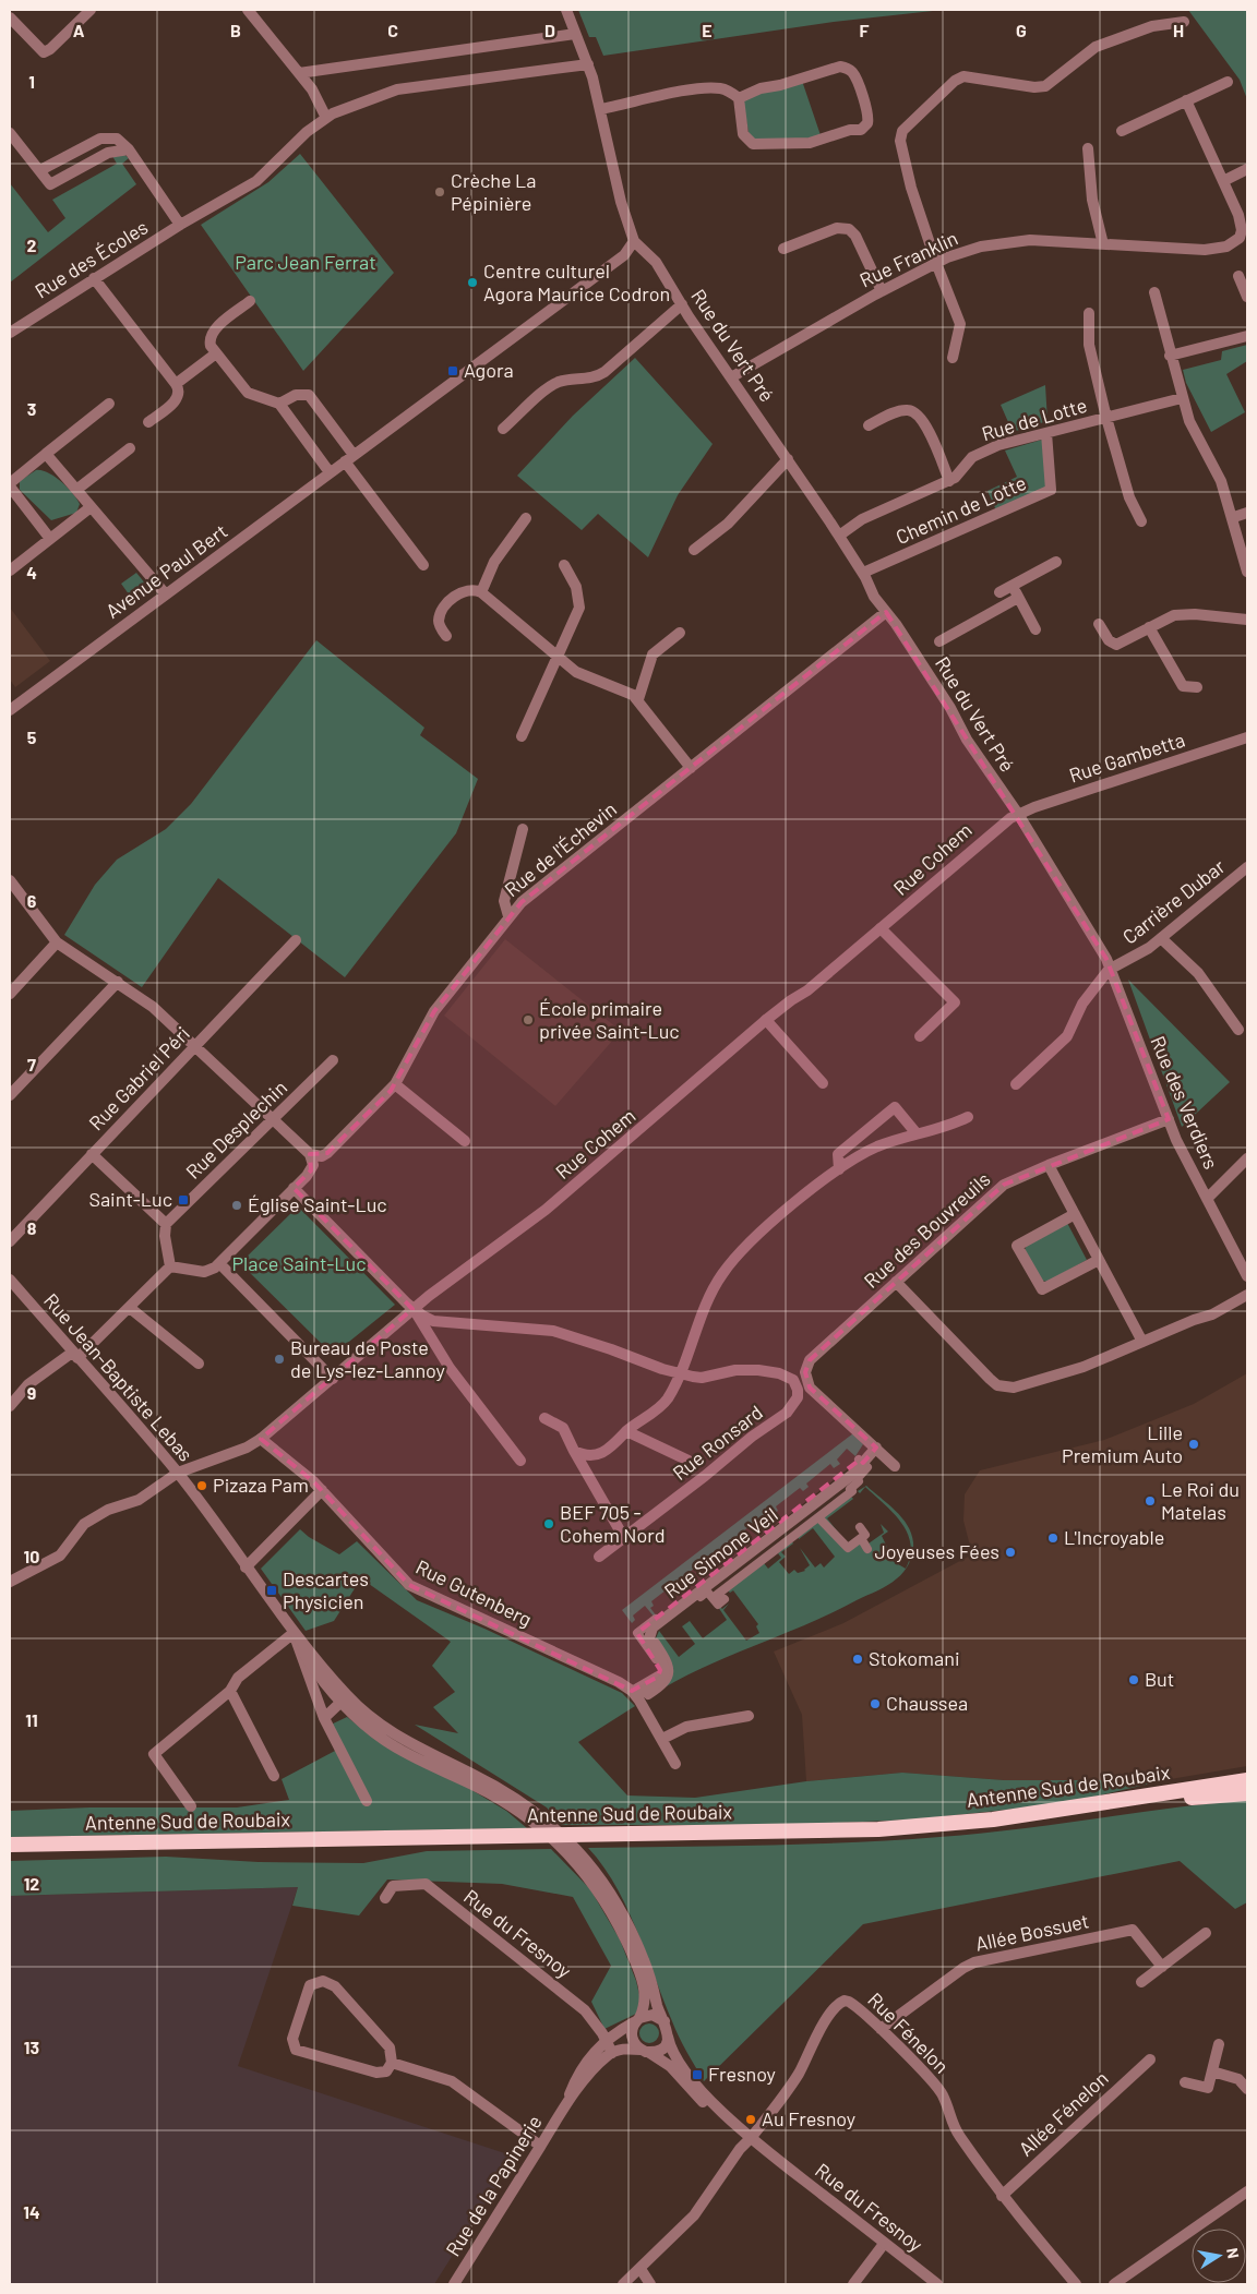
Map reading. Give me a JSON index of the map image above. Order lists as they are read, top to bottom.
{
  "streets": {
    "highway": ["Antenne Sud de Roubaix"],
    "street": [
      "Rue des Écoles",
      "Rue Franklin",
      "Rue du Vert Pré",
      "Rue de Lotte",
      "Chemin de Lotte",
      "Avenue Paul Bert",
      "Rue Gambetta",
      "Rue de l'Échevin",
      "Rue Cohem",
      "Carrière Dubar",
      "Rue Gabriel Péri",
      "Rue des Verdiers",
      "Rue Desplechin",
      "Rue des Bouvreuils",
      "Rue Jean-Baptiste Lebas",
      "Rue Ronsard",
      "Rue Simone Veil",
      "Rue Gutenberg",
      "Allée Bossuet",
      "Rue du Fresnoy",
      "Rue Fénelon",
      "Allée Fénelon",
      "Rue de la Papinerie"
    ]
  },
  "crossings": [
    ["Rue Franklin", "Rue du Vert Pré"],
    ["Rue du Vert Pré", "Rue de Lotte"],
    ["Rue du Vert Pré", "Chemin de Lotte"],
    ["Rue du Vert Pré", "Avenue Paul Bert"],
    ["Rue du Vert Pré", "Rue Gambetta"],
    ["Rue du Vert Pré", "Rue de l'Échevin"],
    ["Rue du Vert Pré", "Rue Cohem"],
    ["Rue du Vert Pré", "Carrière Dubar"],
    ["Rue du Vert Pré", "Rue des Verdiers"],
    ["Rue de Lotte", "Chemin de Lotte"],
    ["Rue Gambetta", "Rue Cohem"],
    ["Rue Cohem", "Rue Jean-Baptiste Lebas"],
    ["Rue Cohem", "Rue Gutenberg"],
    ["Carrière Dubar", "Rue des Verdiers"],
    ["Rue des Verdiers", "Rue des Bouvreuils"],
    ["Rue des Bouvreuils", "Rue Ronsard"],
    ["Rue Jean-Baptiste Lebas", "Rue du Fresnoy"],
    ["Rue Jean-Baptiste Lebas", "Rue de la Papinerie"],
    ["Rue Simone Veil", "Rue Gutenberg"],
    ["Allée Bossuet", "Rue Fénelon"],
    ["Rue du Fresnoy", "Rue Fénelon"],
    ["Rue du Fresnoy", "Rue de la Papinerie"],
    ["Rue Fénelon", "Allée Fénelon"]
  ],
  "parks": ["Parc Jean Ferrat", "Place Saint-Luc"],
  "places": {
    "other": [
      "Crèche La Pépinière",
      "Centre culturel Agora Maurice Codron",
      "École primaire privée Saint-Luc",
      "Église Saint-Luc",
      "Bureau de Poste de Lys-lez-Lannoy",
      "Lille Premium Auto",
      "Pizaza Pam",
      "Le Roi du Matelas",
      "BEF 705 - Cohem Nord",
      "L'Incroyable",
      "Joyeuses Fées",
      "Stokomani",
      "But",
      "Chaussea",
      "Au Fresnoy"
    ],
    "transit": [
      "Agora",
      "Saint-Luc",
      "Descartes Physicien",
      "Fresnoy"
    ]
  },
  "north": "right",
  "grid": {
    "columns": [
      "A",
      "B",
      "C",
      "D",
      "E",
      "F",
      "G",
      "H"
    ],
    "rows": [
      "1",
      "2",
      "3",
      "4",
      "5",
      "6",
      "7",
      "8",
      "9",
      "10",
      "11",
      "12",
      "13",
      "14"
    ]
  }
}
